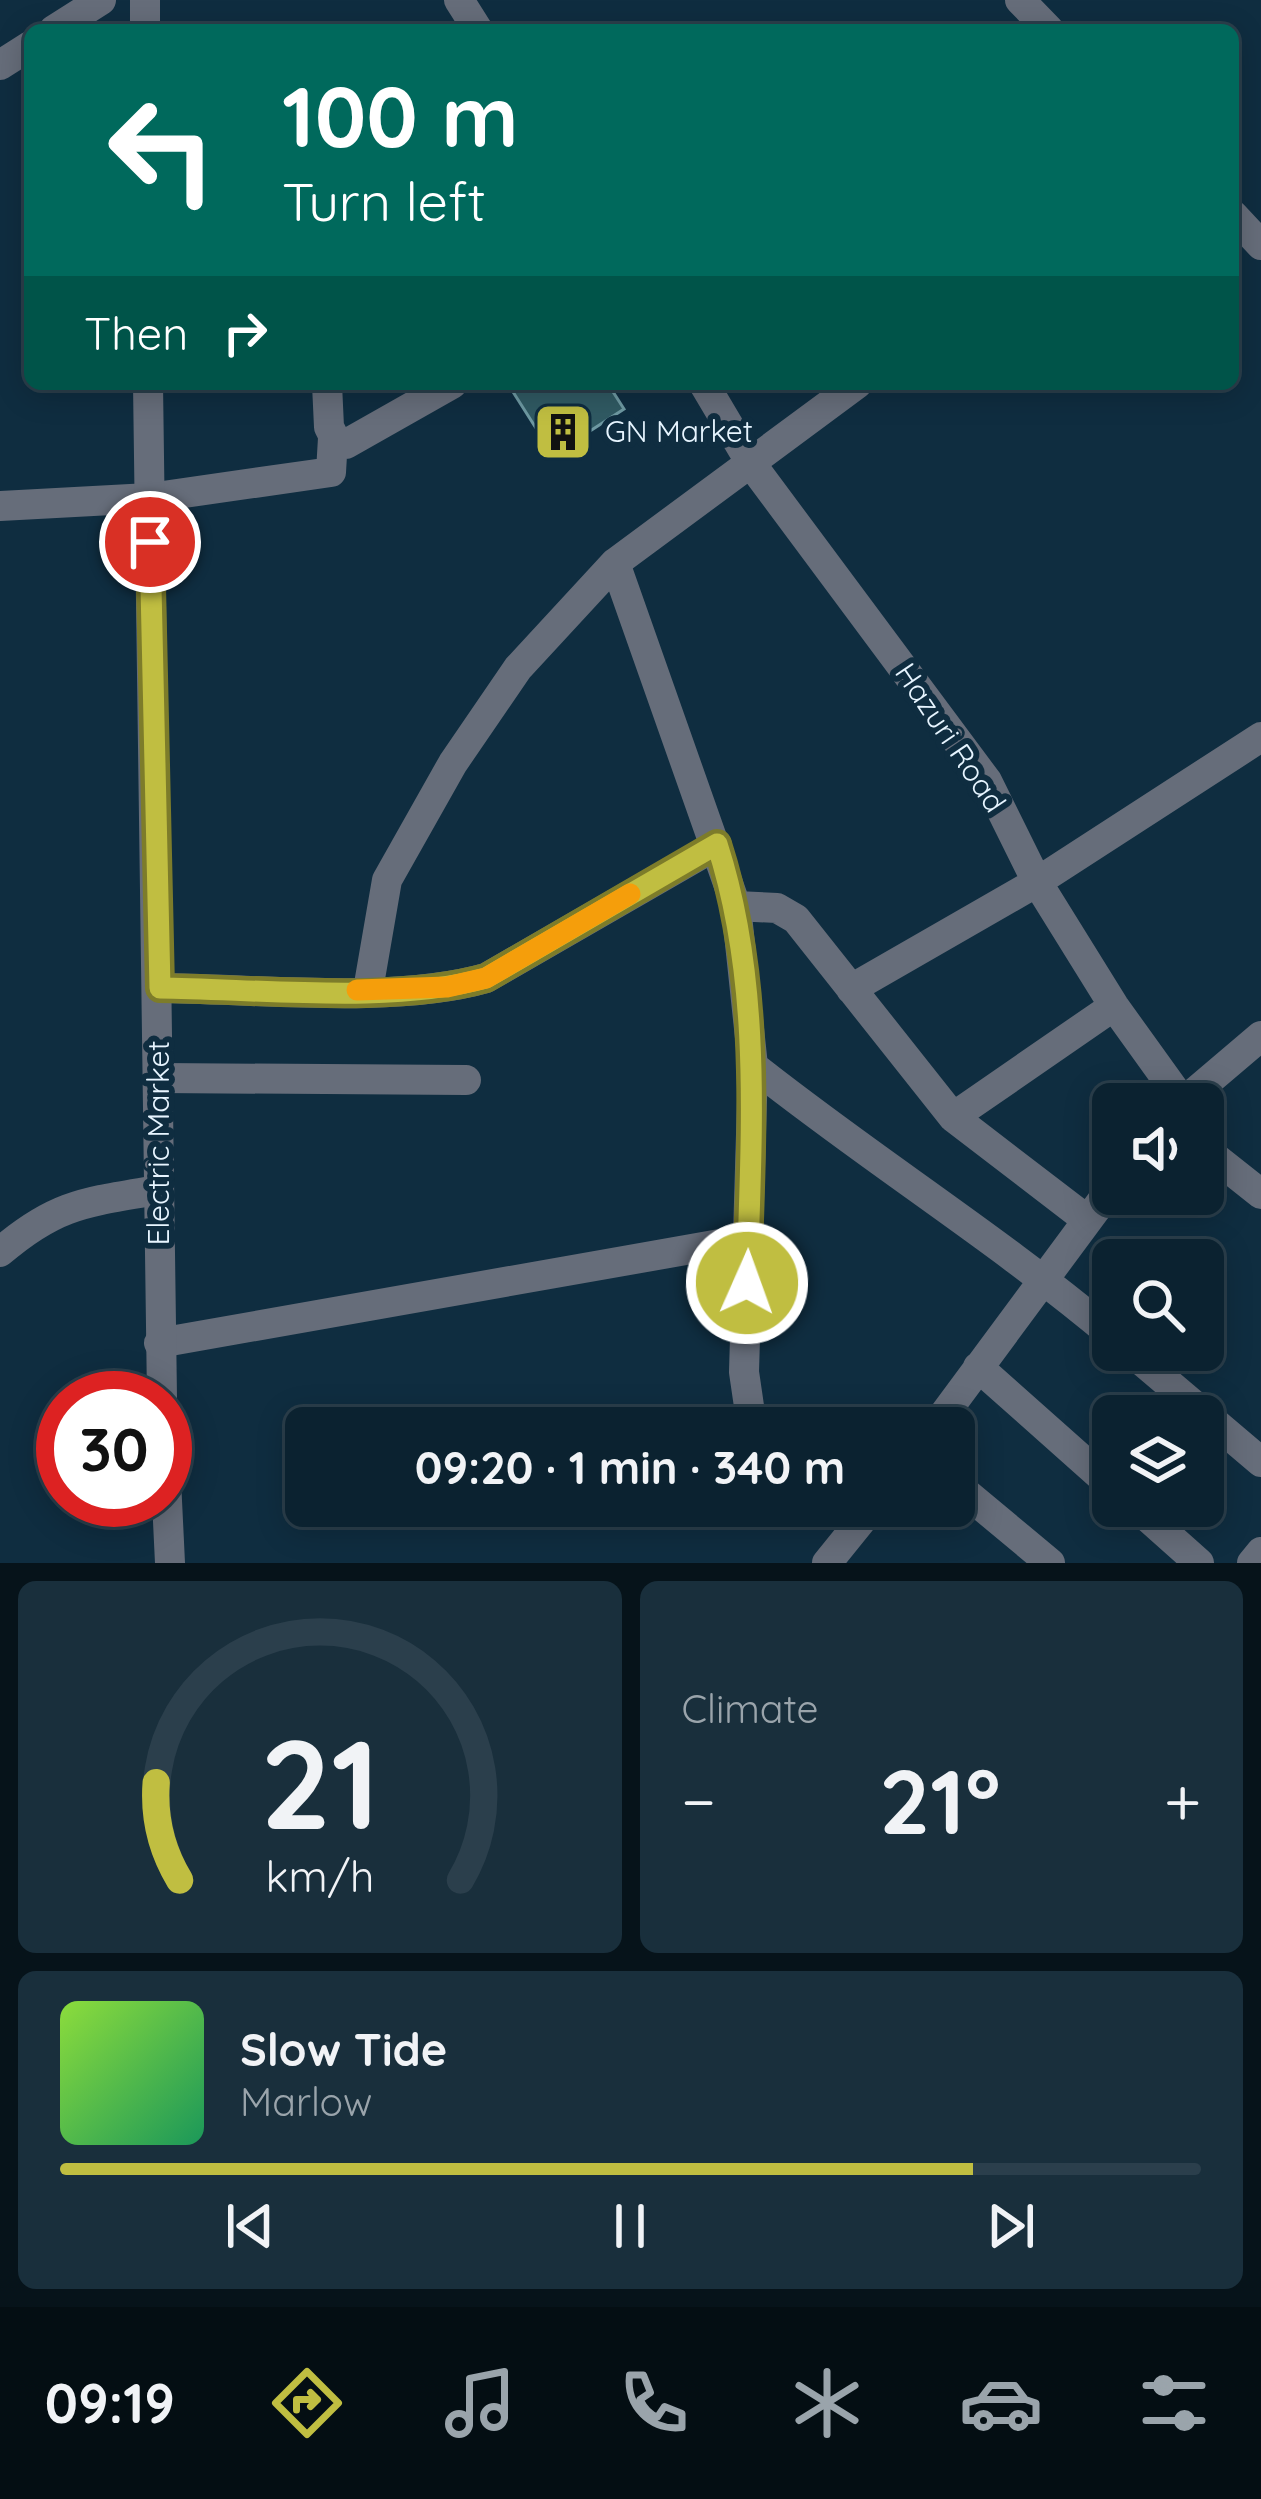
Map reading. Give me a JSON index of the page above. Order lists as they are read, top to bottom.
{
  "streets": {
    "street": ["Hazuri Road", "Electric Market"]
  },
  "places": {
    "building": ["GN Market"]
  },
  "page": {
    "turn": ["100 m", "Turn left"],
    "then": "Then",
    "limit": "30",
    "trip": "09:20 · 1 min · 340 m",
    "tile": "Climate",
    "heat": ["−", "21°", "+"],
    "song": ["Slow Tide", "Marlow"],
    "tabs": "09:19",
    "gauge": ["21", "km/h"]
  }
}
